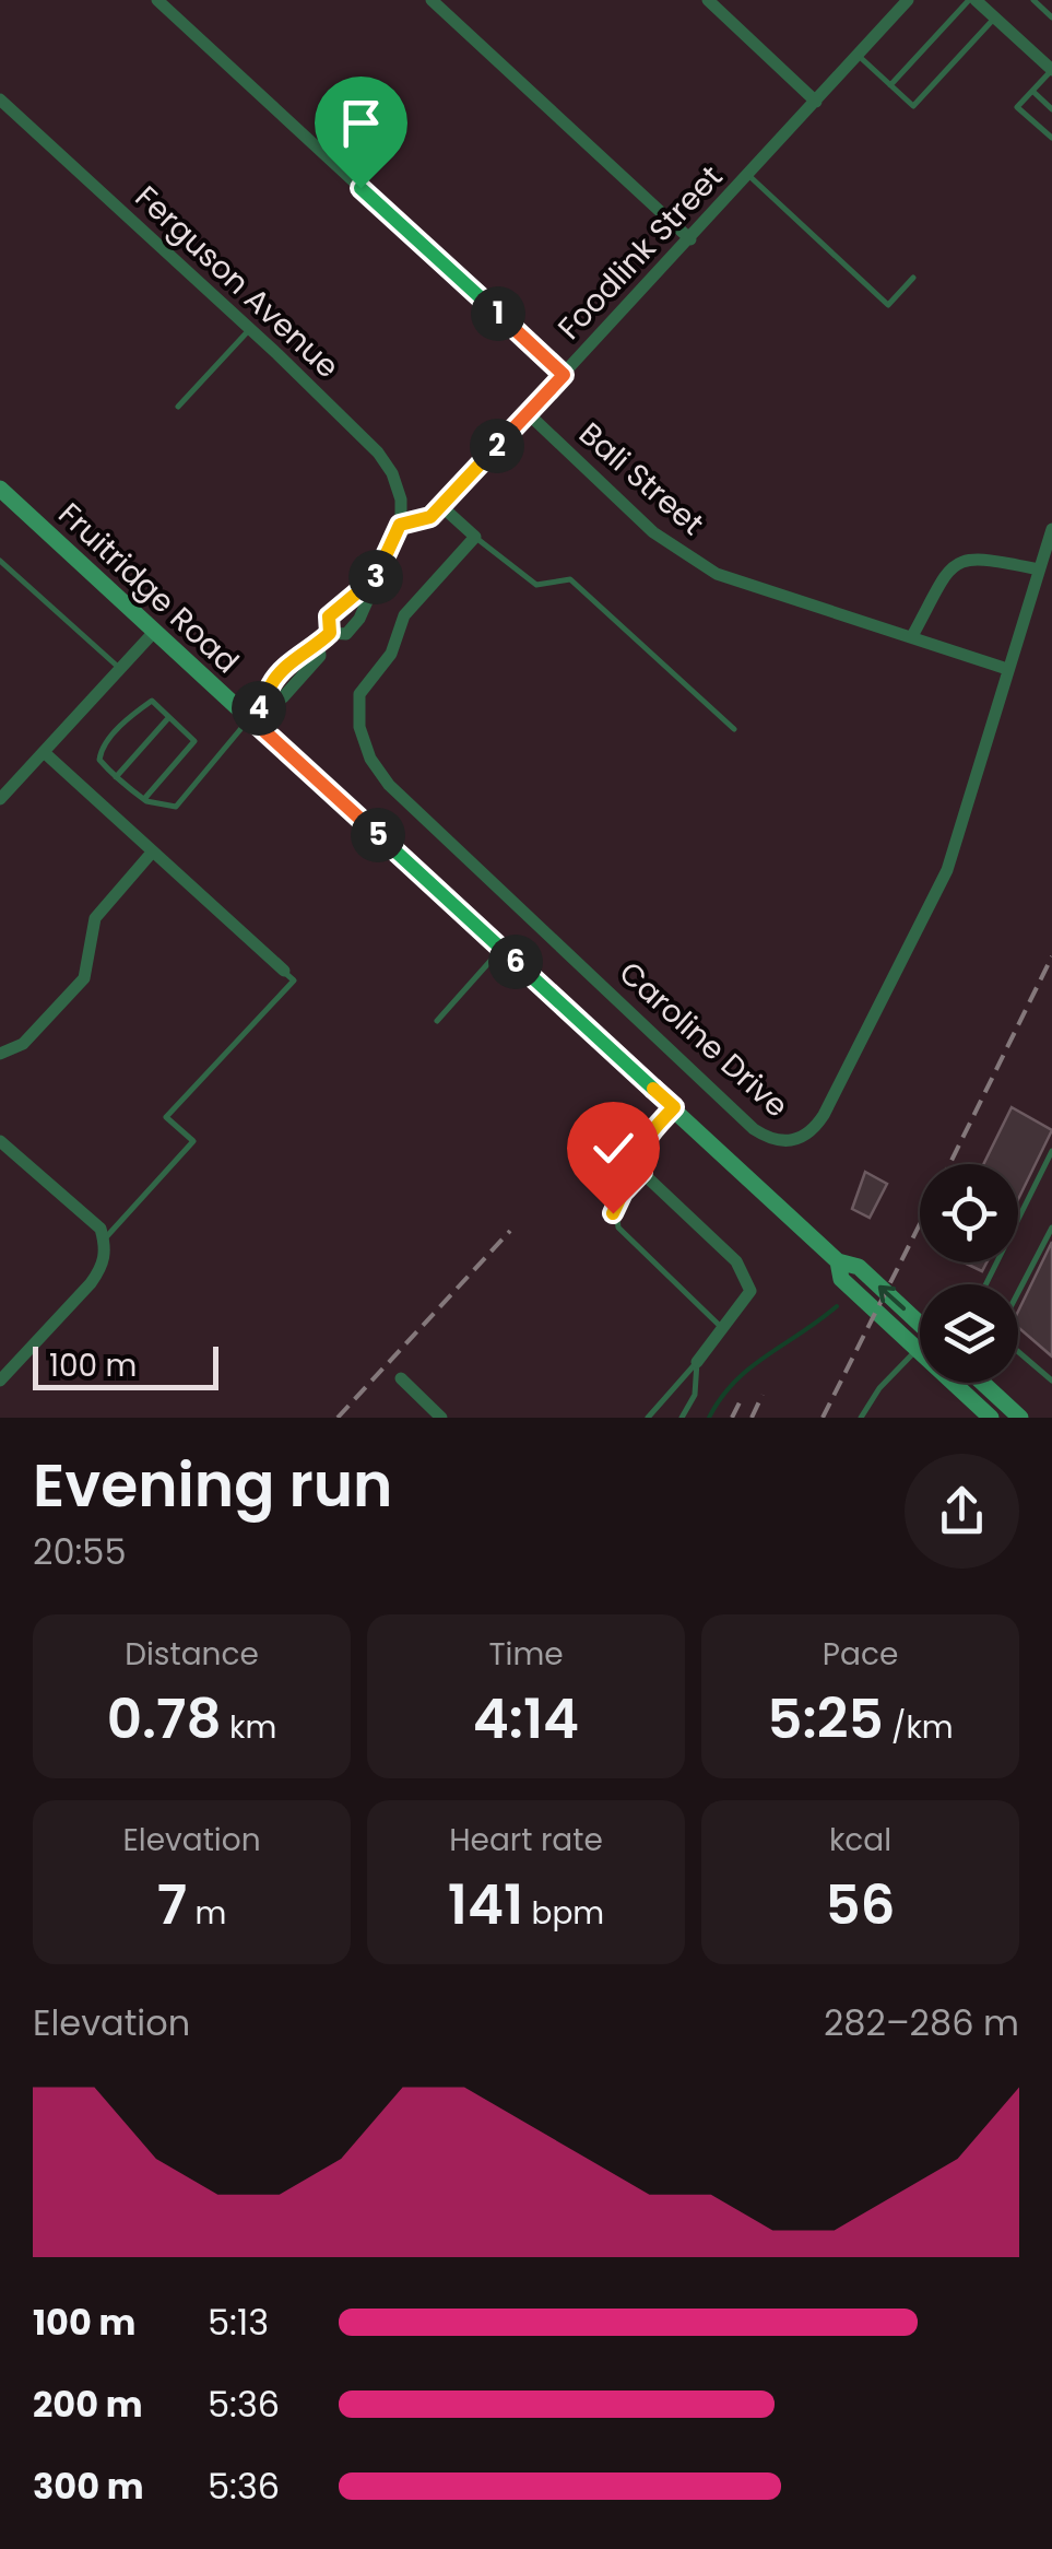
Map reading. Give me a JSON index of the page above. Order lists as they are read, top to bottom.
{
  "streets": {
    "main road": ["Fruitridge Road"],
    "street": [
      "Foodlink Street",
      "Ferguson Avenue",
      "Bali Street",
      "Caroline Drive"
    ]
  },
  "crossings": [
    ["Foodlink Street", "Ferguson Avenue"],
    ["Foodlink Street", "Bali Street"],
    ["Bali Street", "Caroline Drive"]
  ],
  "scale_bar": "100 m",
  "page": {
    "pins": [
      "1",
      "2",
      "3",
      "4",
      "5",
      "6"
    ],
    "scale": "100 m",
    "heading": ["Evening run", "20:55"],
    "stats": [
      ["Distance", "0.78 km"],
      ["Time", "4:14"],
      ["Pace", "5:25 /km"],
      ["Elevation", "7 m"],
      ["Heart rate", "141 bpm"],
      ["kcal", "56"]
    ],
    "chart": ["Elevation", "282–286 m"],
    "list": [
      {
        "name": "100 m",
        "note": "5:13"
      },
      {
        "name": "200 m",
        "note": "5:36"
      },
      {
        "name": "300 m",
        "note": "5:36"
      }
    ]
  }
}
